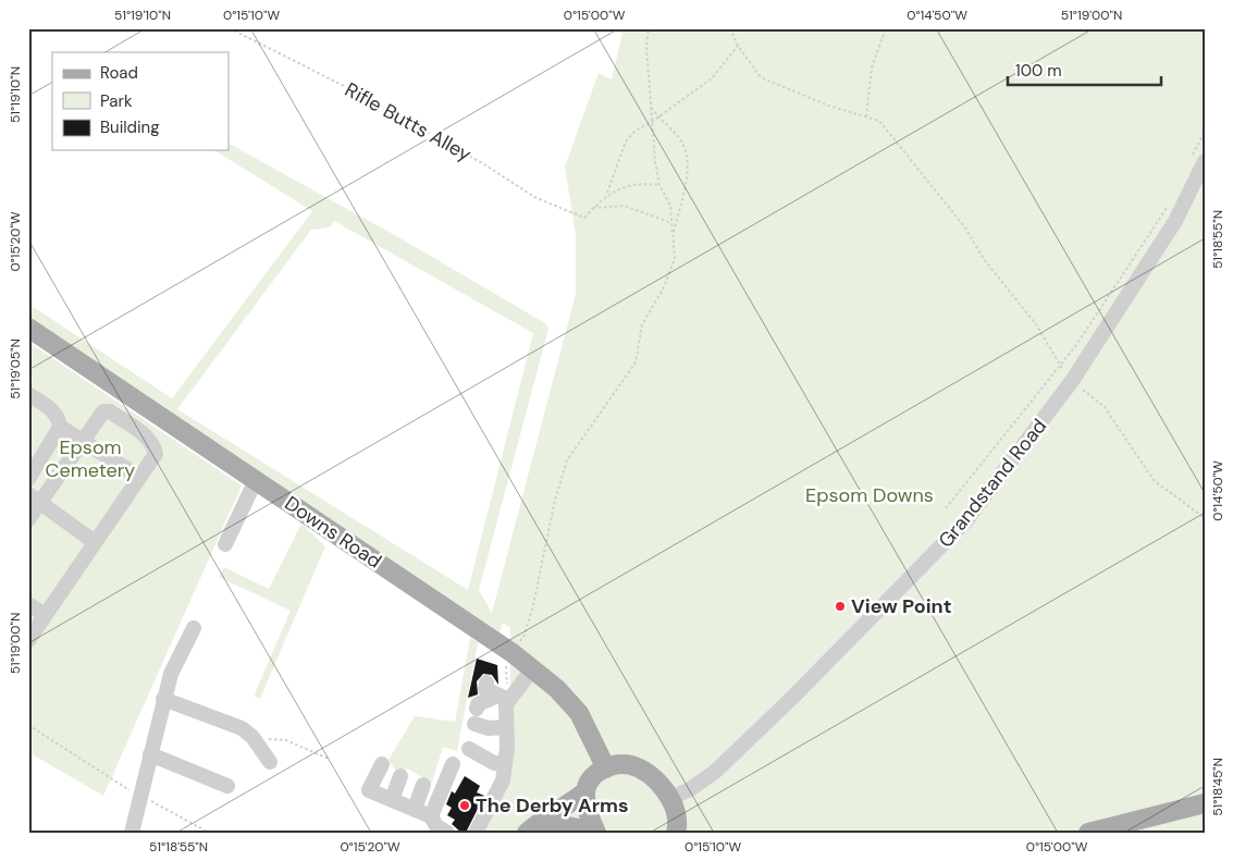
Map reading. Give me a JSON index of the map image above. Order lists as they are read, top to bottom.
{
  "streets": {
    "main road": ["Downs Road"],
    "street": ["Grandstand Road"],
    "path": ["Rifle Butts Alley"]
  },
  "parks": ["Epsom Cemetery", "Epsom Downs"],
  "places": ["View Point", "The Derby Arms"],
  "legend": ["Road", "Park", "Building"],
  "scale_bar": "100 m",
  "coordinates": [
    "51°19'10\"N",
    "0°15'10\"W",
    "0°15'00\"W",
    "0°14'50\"W",
    "51°19'00\"N",
    "51°18'55\"N",
    "0°15'20\"W",
    "51°19'05\"N",
    "51°18'45\"N"
  ]
}
